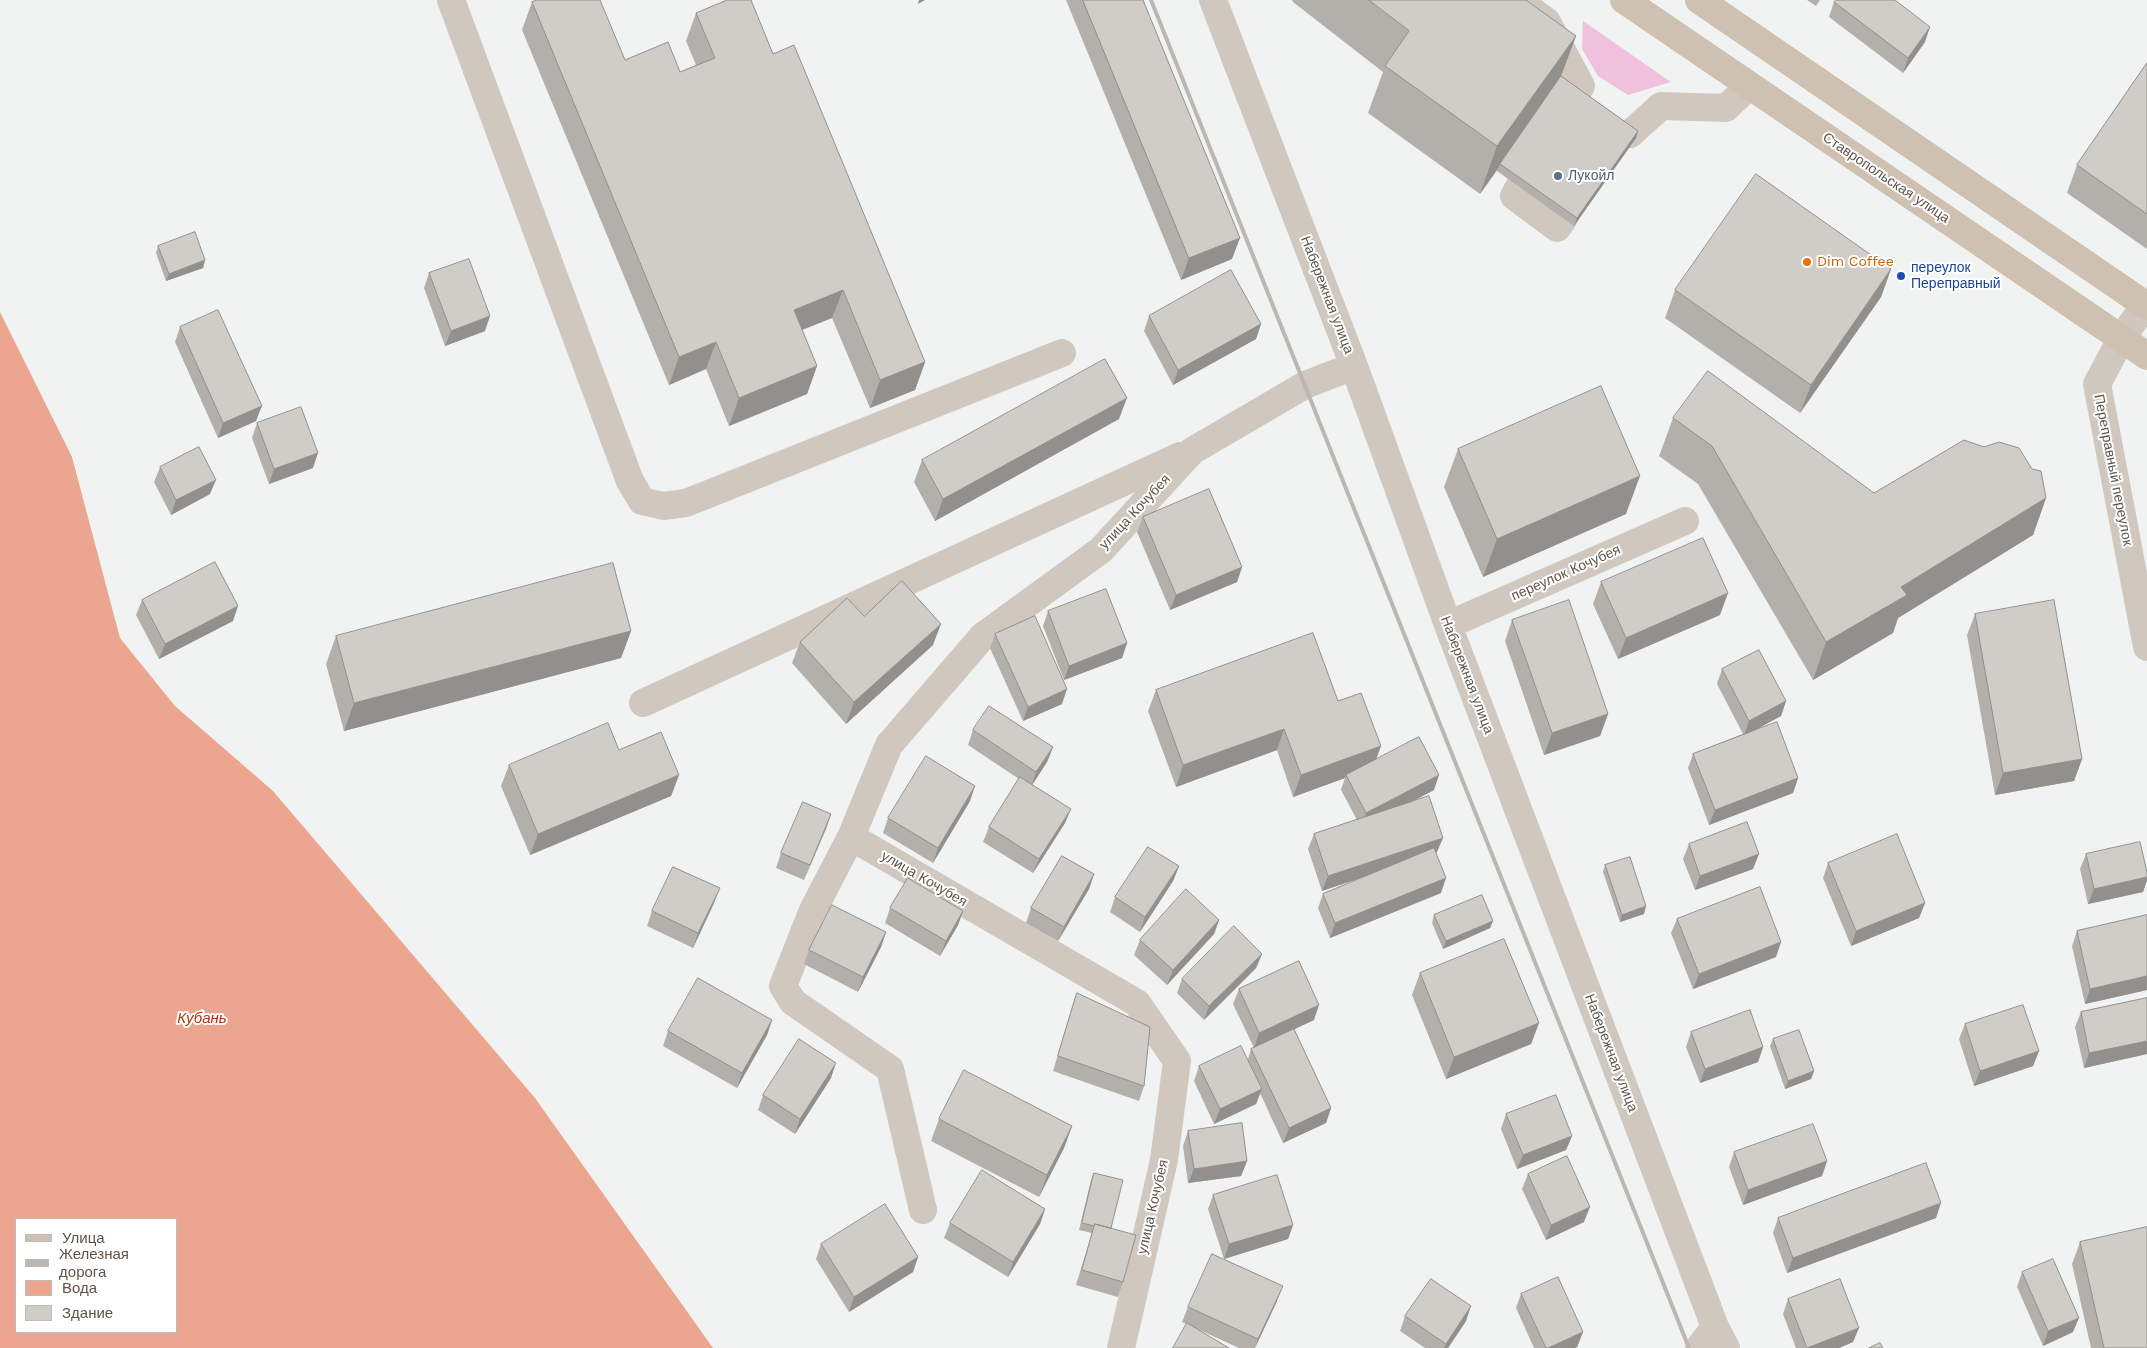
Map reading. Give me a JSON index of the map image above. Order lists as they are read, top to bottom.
{
  "streets": {
    "main road": ["Ставропольская улица"],
    "street": [
      "Набережная улица",
      "Переправный переулок",
      "улица Кочубея",
      "переулок Кочубея"
    ]
  },
  "crossings": [
    ["Ставропольская улица", "Переправный переулок"],
    ["Набережная улица", "улица Кочубея"],
    ["Набережная улица", "переулок Кочубея"]
  ],
  "water": ["Кубань"],
  "places": ["Лукойл", "Dim Coffee", "переулок Переправный"],
  "legend": [
    "Улица",
    "Железная дорога",
    "Вода",
    "Здание"
  ]
}
